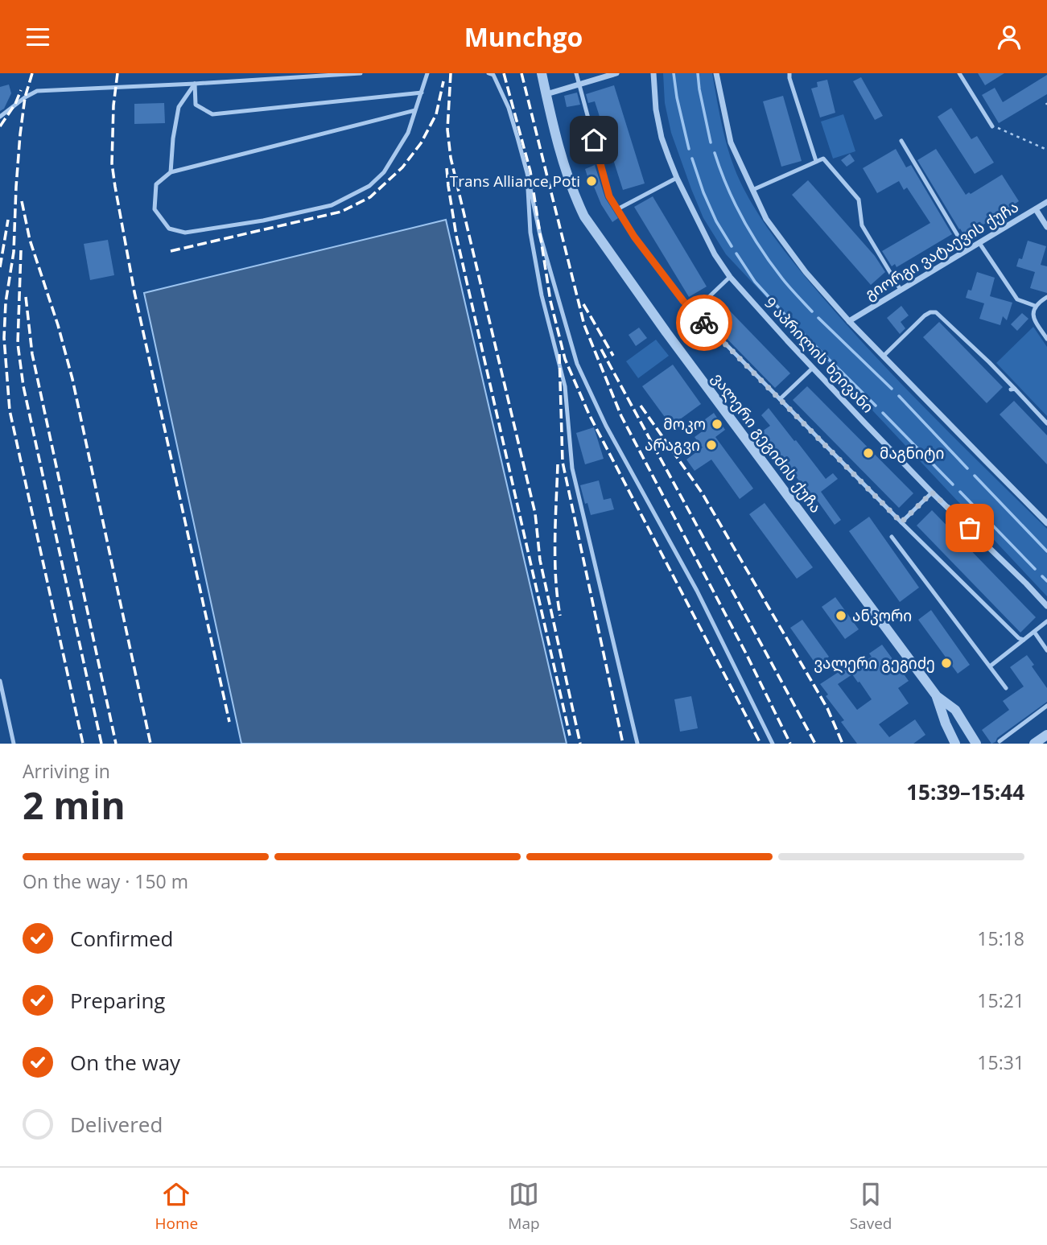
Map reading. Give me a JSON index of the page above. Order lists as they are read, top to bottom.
{
  "streets": {
    "street": ["გიორგი ვატაევის ქუჩა", "9 აპრილის ხეივანი", "ვალერი გეგიძის ქუჩა"]
  },
  "places": [
    "Trans Alliance Poti",
    "მოკო",
    "არაგვი",
    "მაგნიტი",
    "ანკორი",
    "ვალერი გეგიძე"
  ],
  "page": {
    "header": "Munchgo",
    "heading": ["2 min", "Arriving in", "15:39–15:44"],
    "bar": "On the way · 150 m",
    "list": [
      ["Confirmed", "15:18"],
      ["Preparing", "15:21"],
      ["On the way", "15:31"],
      "Delivered"
    ],
    "tabs": ["Home", "Map", "Saved"]
  }
}
